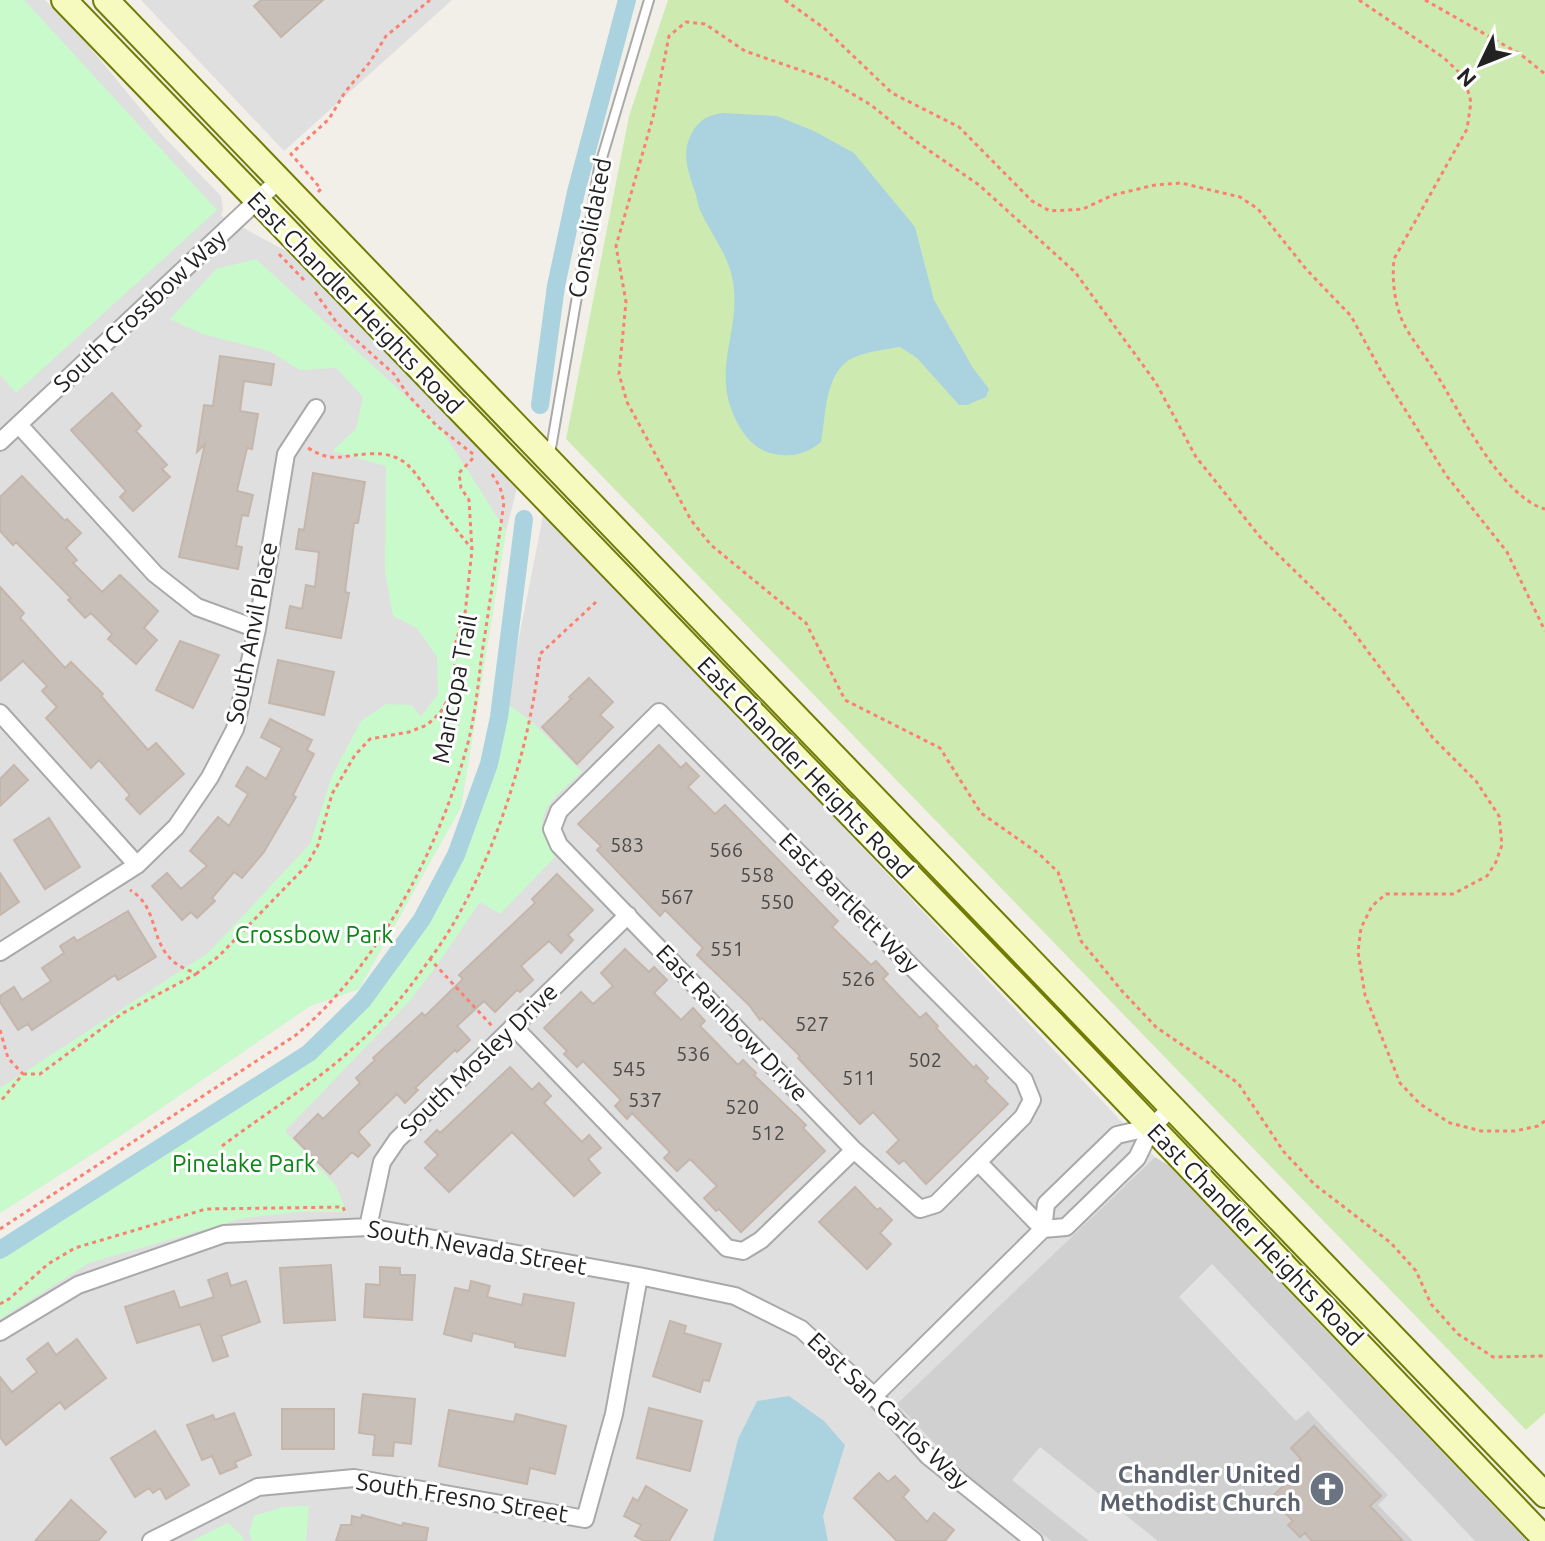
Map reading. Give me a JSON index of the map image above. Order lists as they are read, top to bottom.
{
  "streets": {
    "main road": ["East Chandler Heights Road"],
    "street": [
      "South Crossbow Way",
      "South Anvil Place",
      "East Bartlett Way",
      "East Rainbow Drive",
      "South Mosley Drive",
      "South Nevada Street",
      "East San Carlos Way",
      "South Fresno Street"
    ],
    "lane": ["Consolidated"],
    "path": ["Maricopa Trail"]
  },
  "crossings": [
    ["Consolidated", "East Chandler Heights Road"],
    ["East Chandler Heights Road", "South Crossbow Way"],
    ["East Bartlett Way", "East Rainbow Drive"],
    ["East Rainbow Drive", "South Mosley Drive"],
    ["South Mosley Drive", "South Nevada Street"],
    ["South Nevada Street", "East San Carlos Way"],
    ["South Nevada Street", "South Fresno Street"],
    ["East San Carlos Way", "South Fresno Street"]
  ],
  "parks": ["Crossbow Park", "Pinelake Park"],
  "places": {
    "church": ["Chandler United Methodist Church"]
  },
  "house_numbers": [
    "583",
    "566",
    "558",
    "567",
    "550",
    "551",
    "526",
    "527",
    "536",
    "502",
    "545",
    "511",
    "537",
    "520",
    "512"
  ],
  "north": "bottom left"
}
